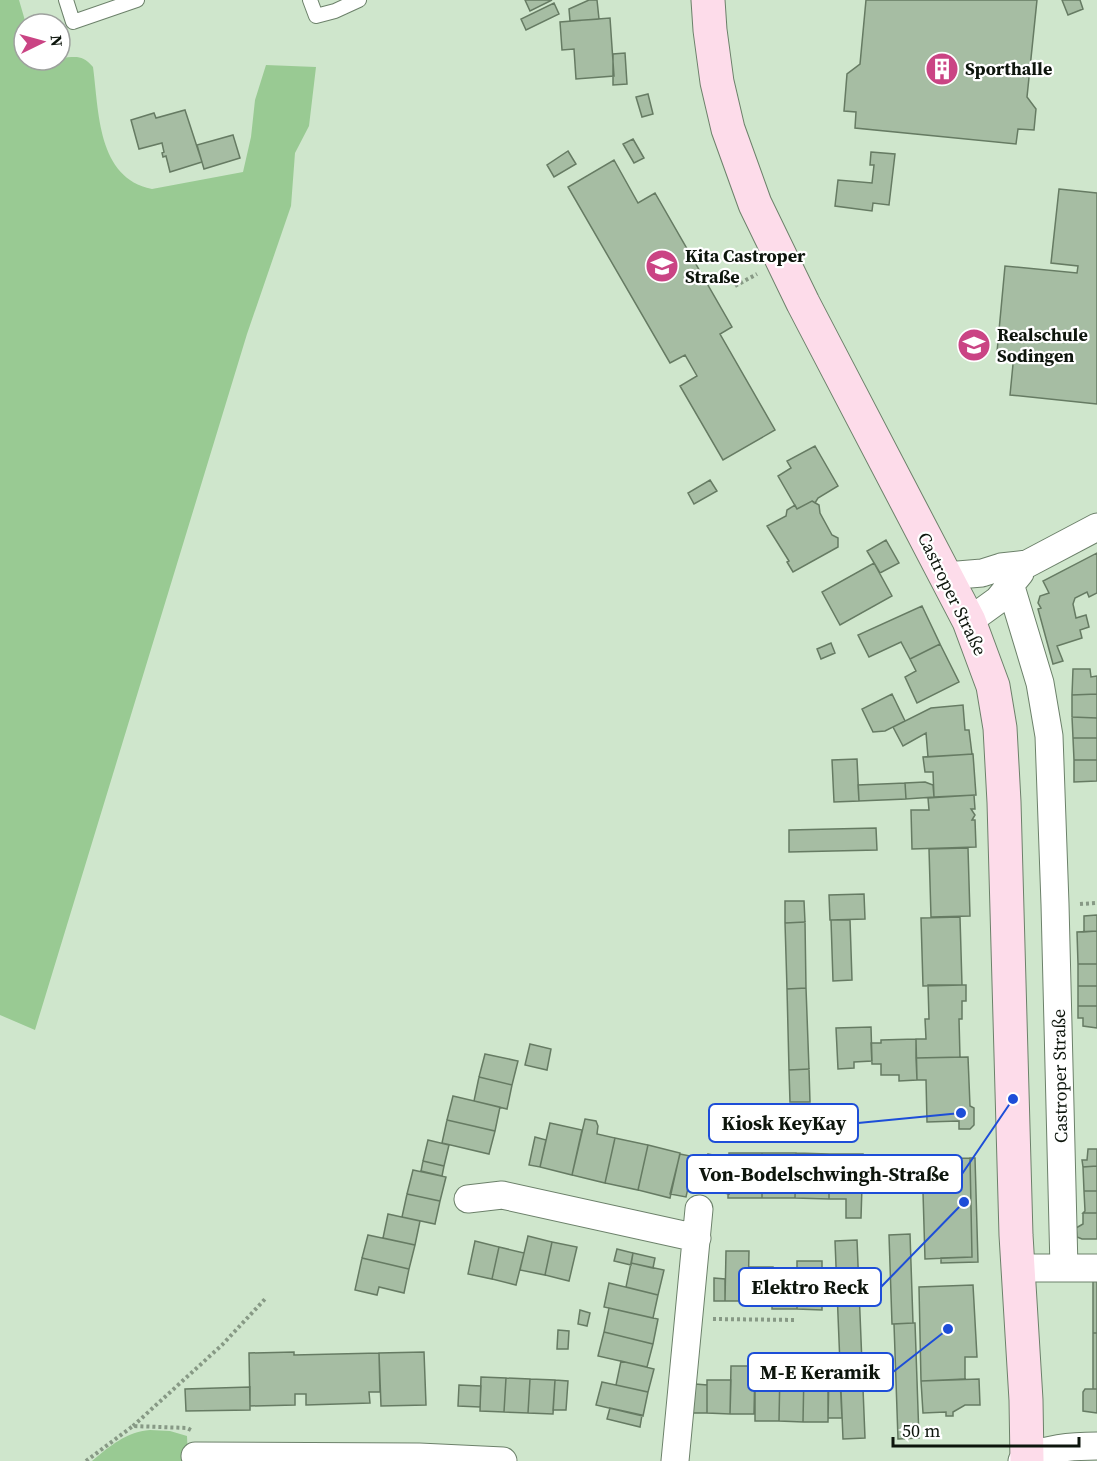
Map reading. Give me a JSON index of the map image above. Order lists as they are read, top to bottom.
{
  "streets": {
    "main road": ["Castroper Straße"]
  },
  "places": {
    "building": ["Sporthalle"],
    "school or university": ["Kita Castroper Straße", "Realschule Sodingen"],
    "other": [
      "Von-Bodelschwingh-Straße",
      "Kiosk KeyKay",
      "Elektro Reck",
      "M-E Keramik"
    ]
  },
  "scale_bar": "50 m",
  "north": "right"
}
